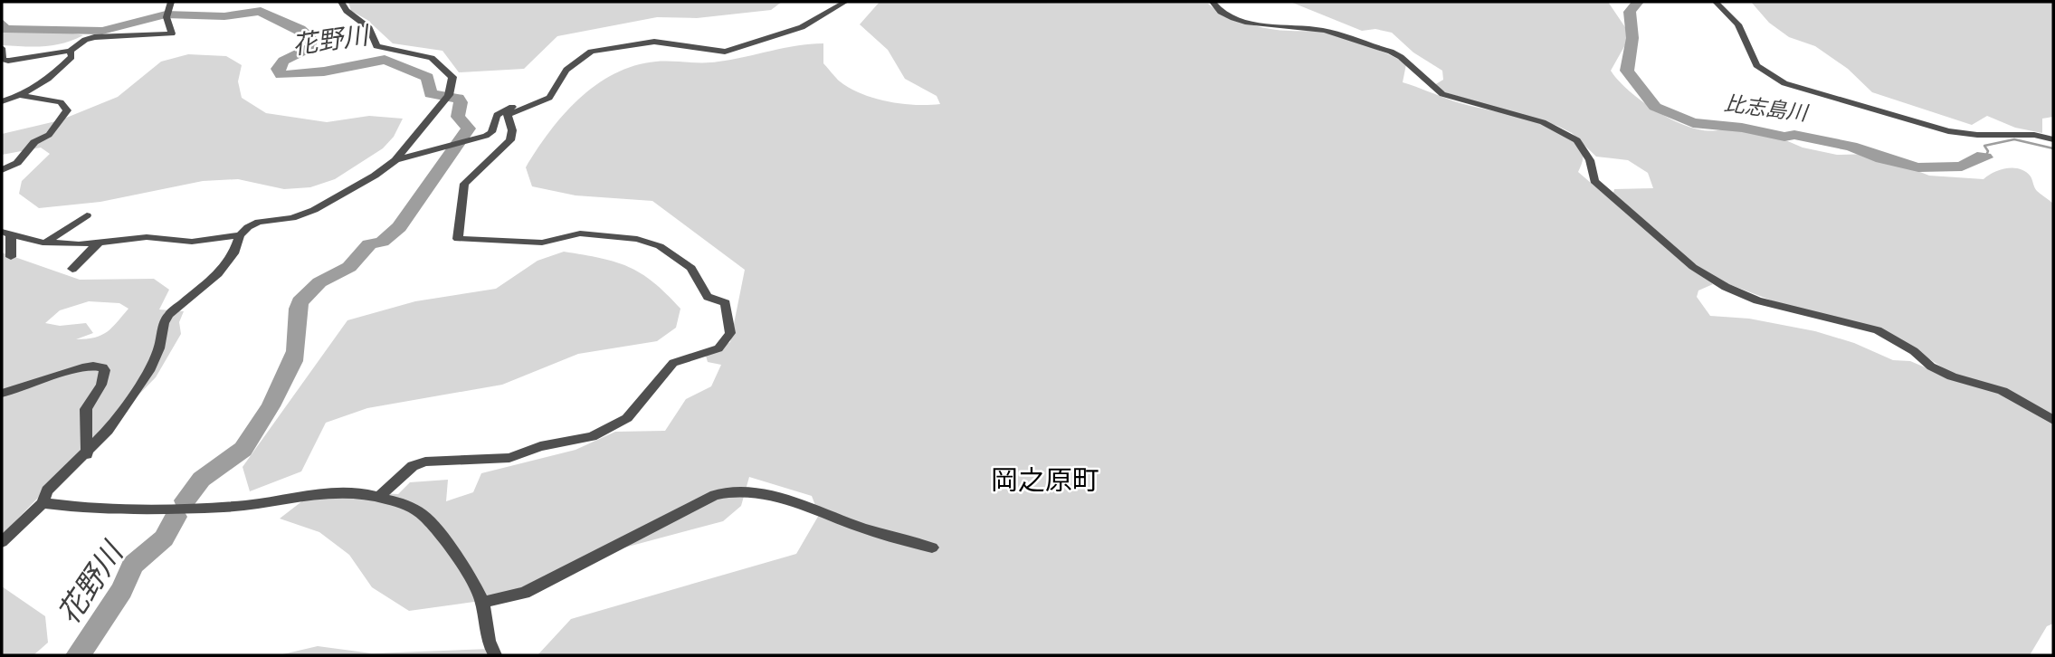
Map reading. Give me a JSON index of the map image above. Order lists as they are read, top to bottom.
{
  "districts": ["岡之原町"],
  "water": ["花野川", "比志島川"]
}
